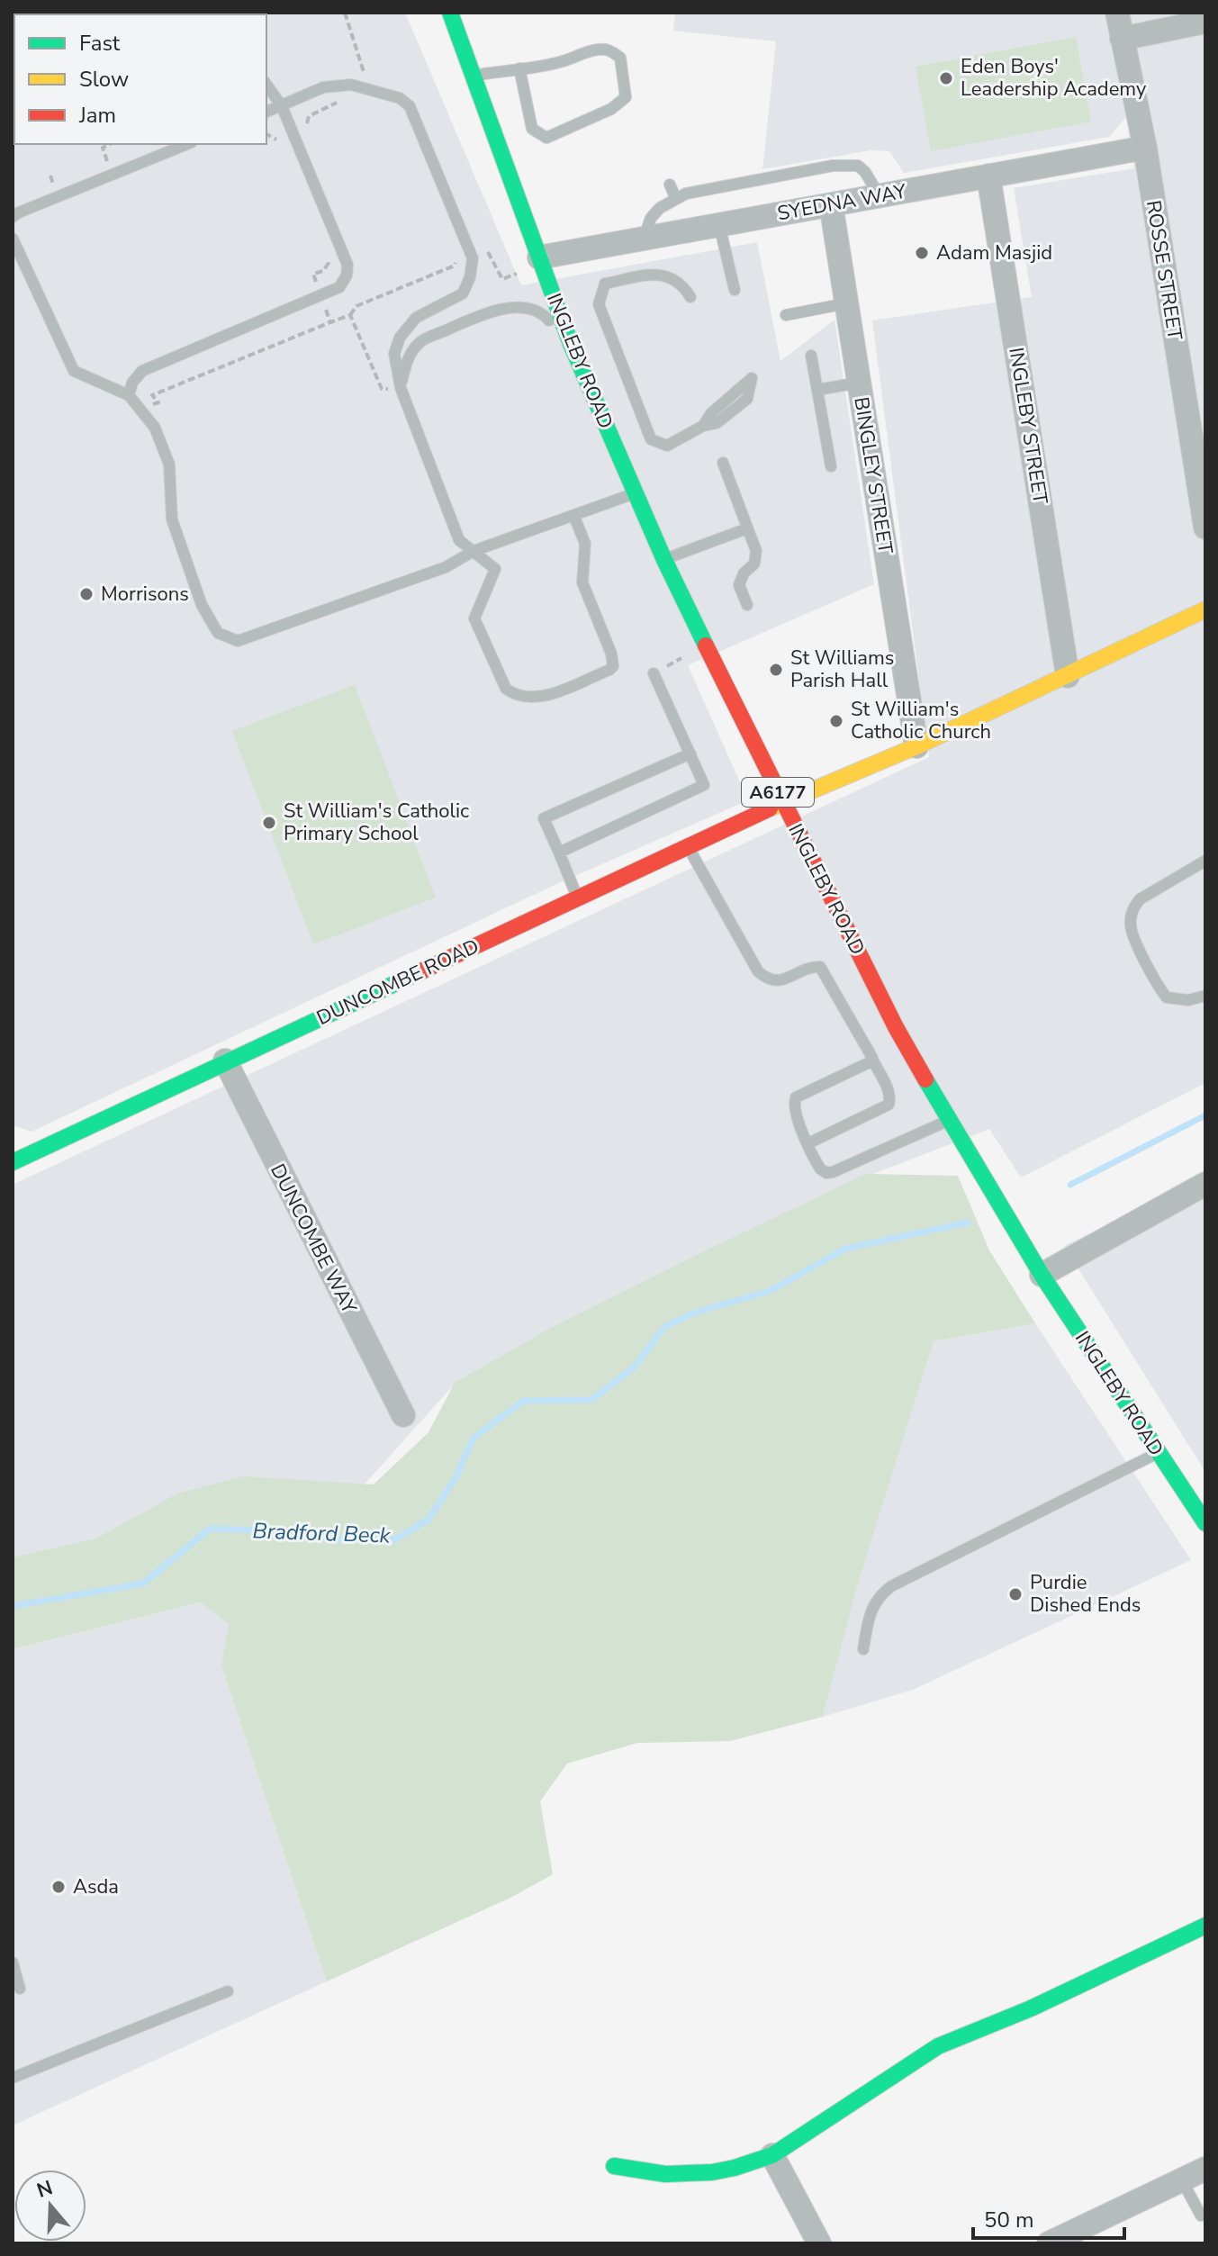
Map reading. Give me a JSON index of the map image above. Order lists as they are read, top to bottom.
{
  "streets": {
    "street": [
      "SYEDNA WAY",
      "ROSSE STREET",
      "INGLEBY ROAD",
      "INGLEBY STREET",
      "BINGLEY STREET",
      "A6177",
      "DUNCOMBE ROAD",
      "DUNCOMBE WAY"
    ]
  },
  "crossings": [
    ["SYEDNA WAY", "ROSSE STREET"],
    ["SYEDNA WAY", "INGLEBY ROAD"],
    ["SYEDNA WAY", "INGLEBY STREET"],
    ["SYEDNA WAY", "BINGLEY STREET"],
    ["INGLEBY ROAD", "DUNCOMBE ROAD"],
    ["INGLEBY STREET", "DUNCOMBE ROAD"],
    ["BINGLEY STREET", "DUNCOMBE ROAD"],
    ["DUNCOMBE ROAD", "DUNCOMBE WAY"]
  ],
  "water": ["Bradford Beck"],
  "places": [
    "Eden Boys' Leadership Academy",
    "Adam Masjid",
    "Morrisons",
    "St Williams Parish Hall",
    "St William's Catholic Church",
    "St William's Catholic Primary School",
    "Purdie Dished Ends",
    "Asda"
  ],
  "legend": ["Fast", "Slow", "Jam"],
  "scale_bar": "50 m",
  "north": "top"
}
